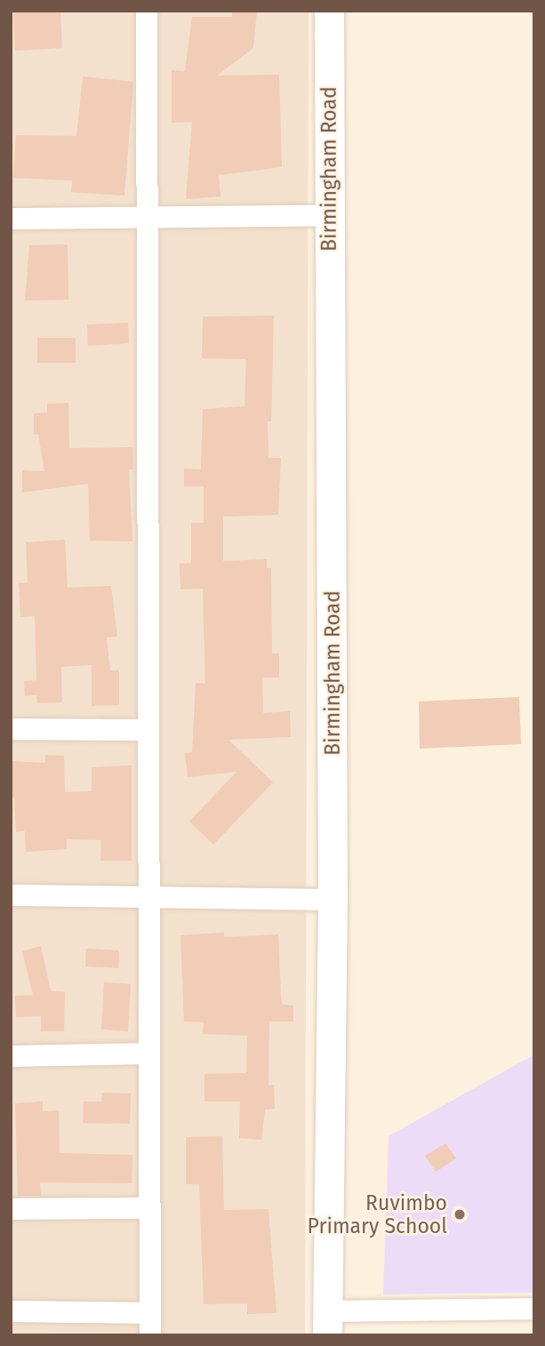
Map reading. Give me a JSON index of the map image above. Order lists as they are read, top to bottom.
{
  "streets": {
    "street": ["Birmingham Road"]
  },
  "places": ["Ruvimbo Primary School"]
}
